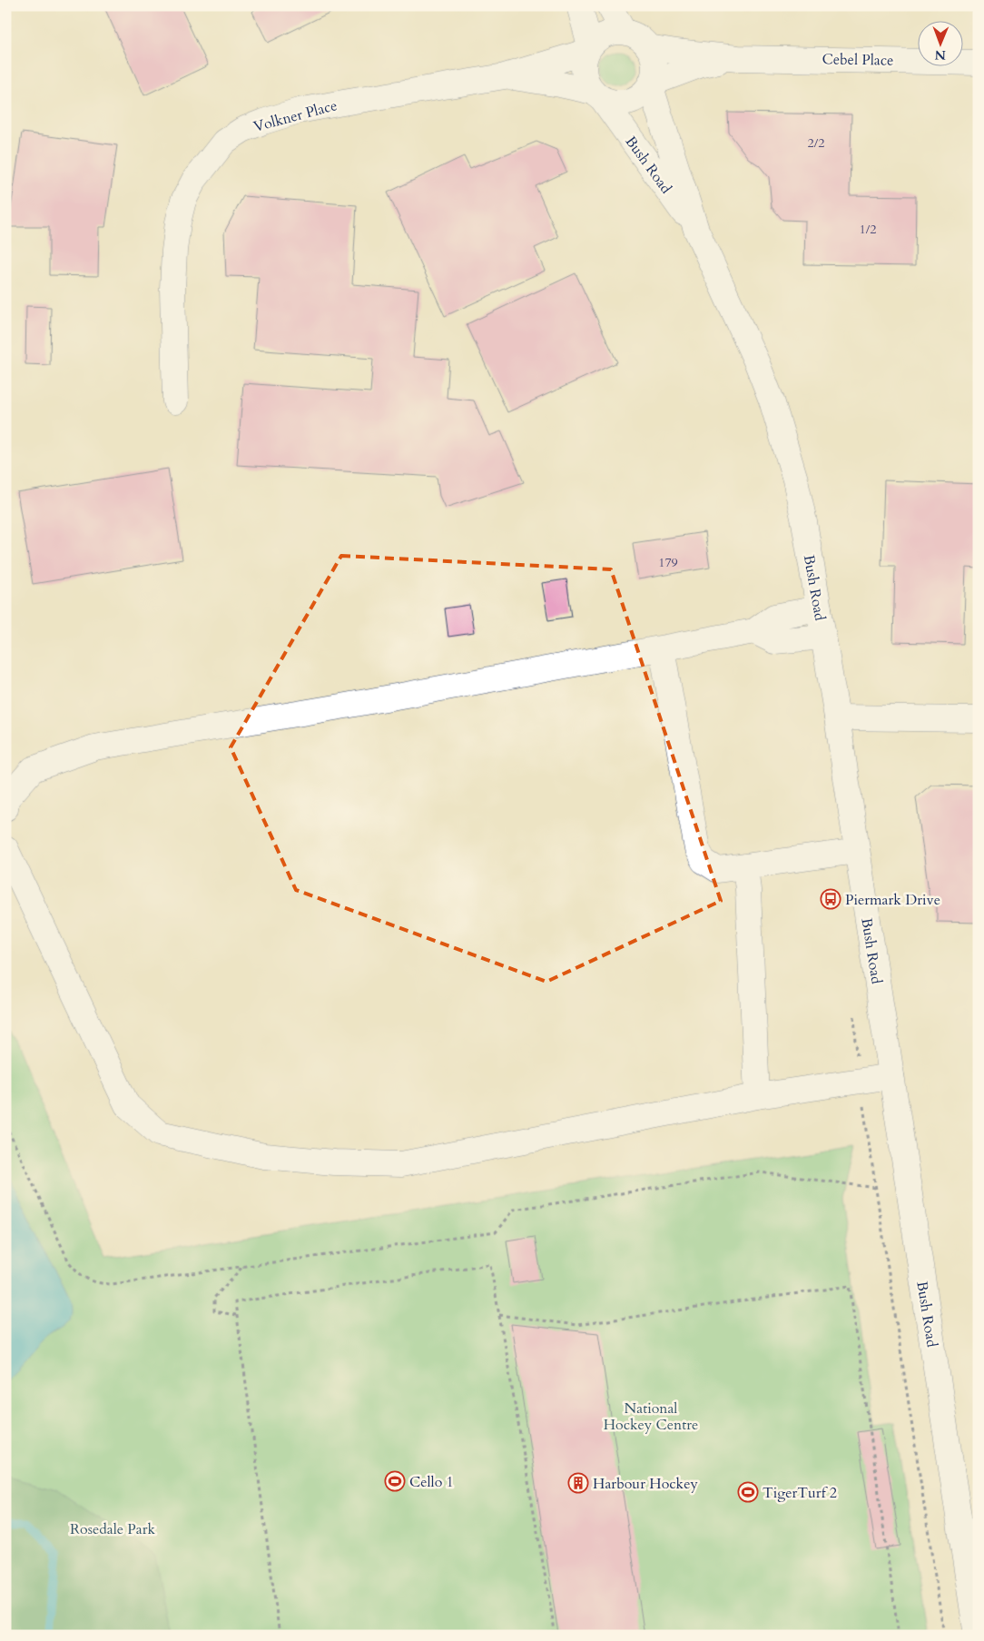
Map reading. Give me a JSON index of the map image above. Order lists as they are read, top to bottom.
{
  "streets": {
    "main road": ["Cebel Place", "Volkner Place", "Bush Road"]
  },
  "crossings": [
    ["Cebel Place", "Volkner Place"],
    ["Cebel Place", "Bush Road"],
    ["Volkner Place", "Bush Road"]
  ],
  "parks": ["National Hockey Centre", "Rosedale Park"],
  "places": {
    "bus stop": ["Piermark Drive"],
    "sports": ["Cello 1", "TigerTurf 2"],
    "building": ["Harbour Hockey"]
  },
  "house_numbers": ["2/2", "1/2", "179"],
  "north": "bottom"
}
